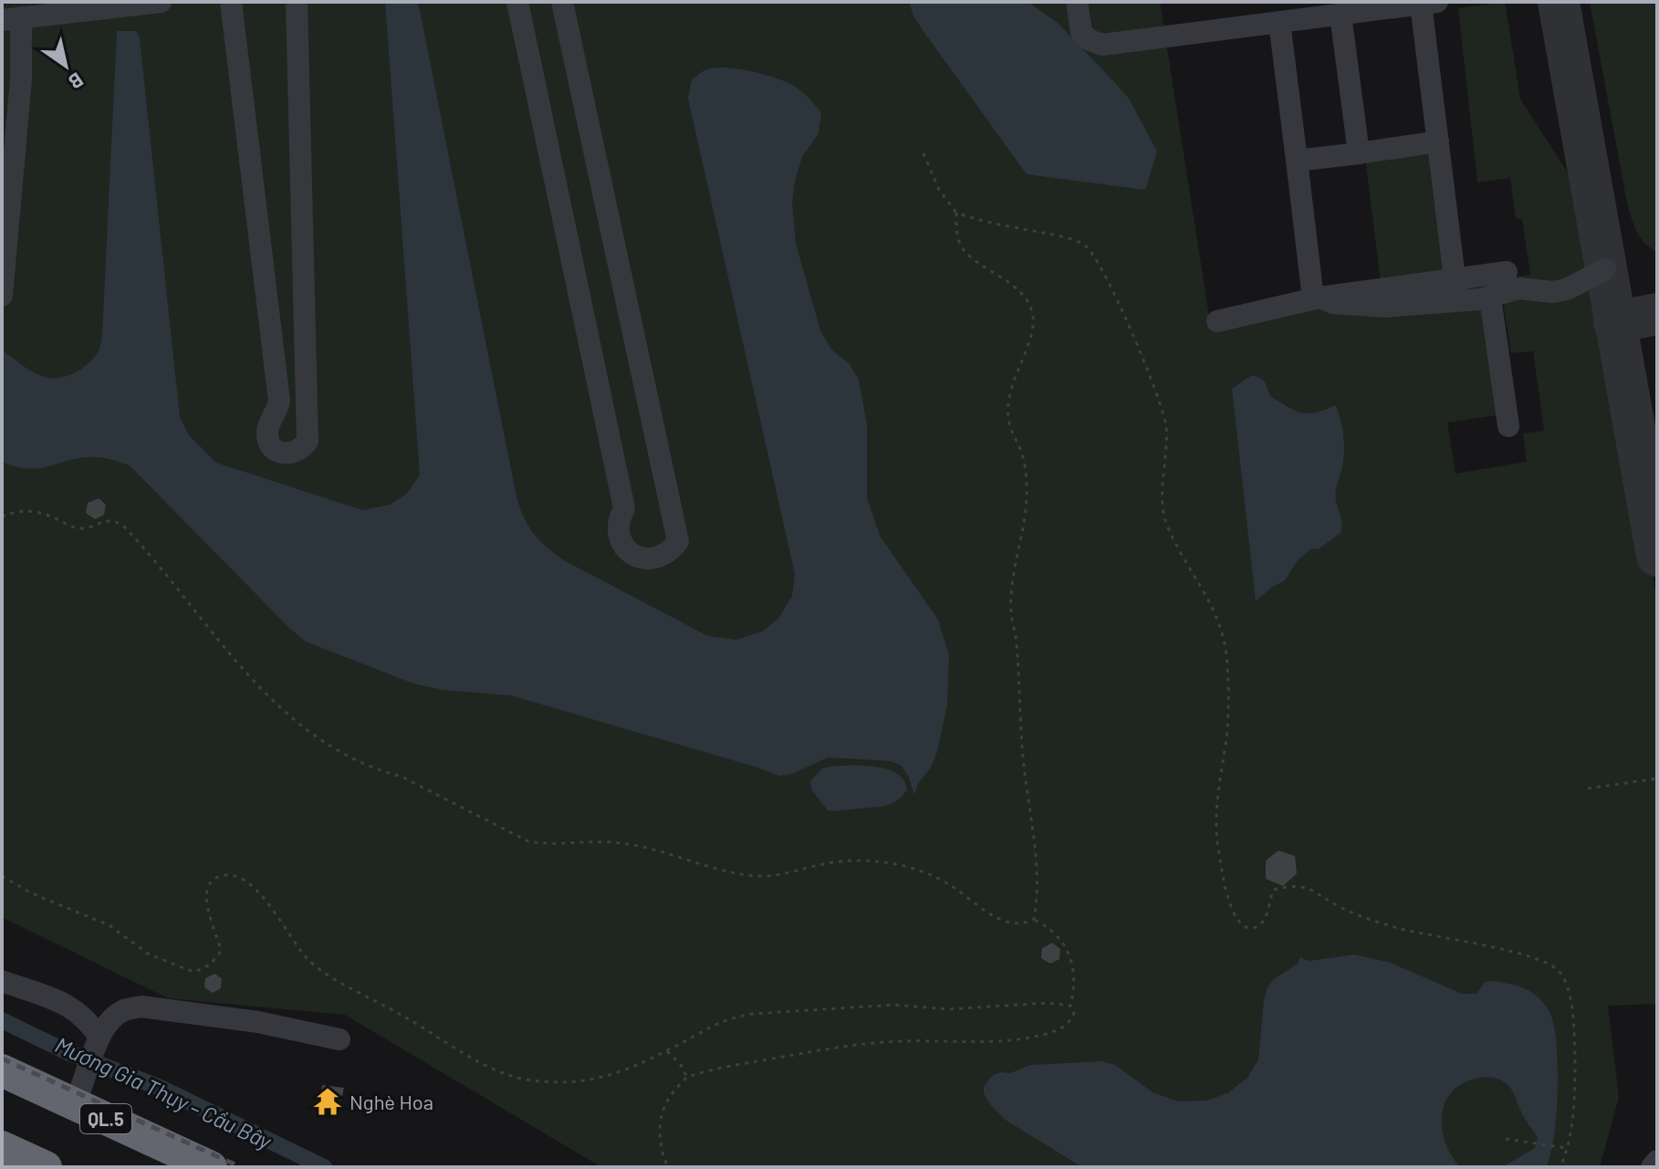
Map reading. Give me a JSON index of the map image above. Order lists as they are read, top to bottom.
{
  "streets": {
    "highway": ["QL.5"]
  },
  "water": ["Mương Gia Thụy – Cầu Bây"],
  "places": {
    "temple": ["Nghè Hoa"]
  },
  "north": "bottom right"
}
